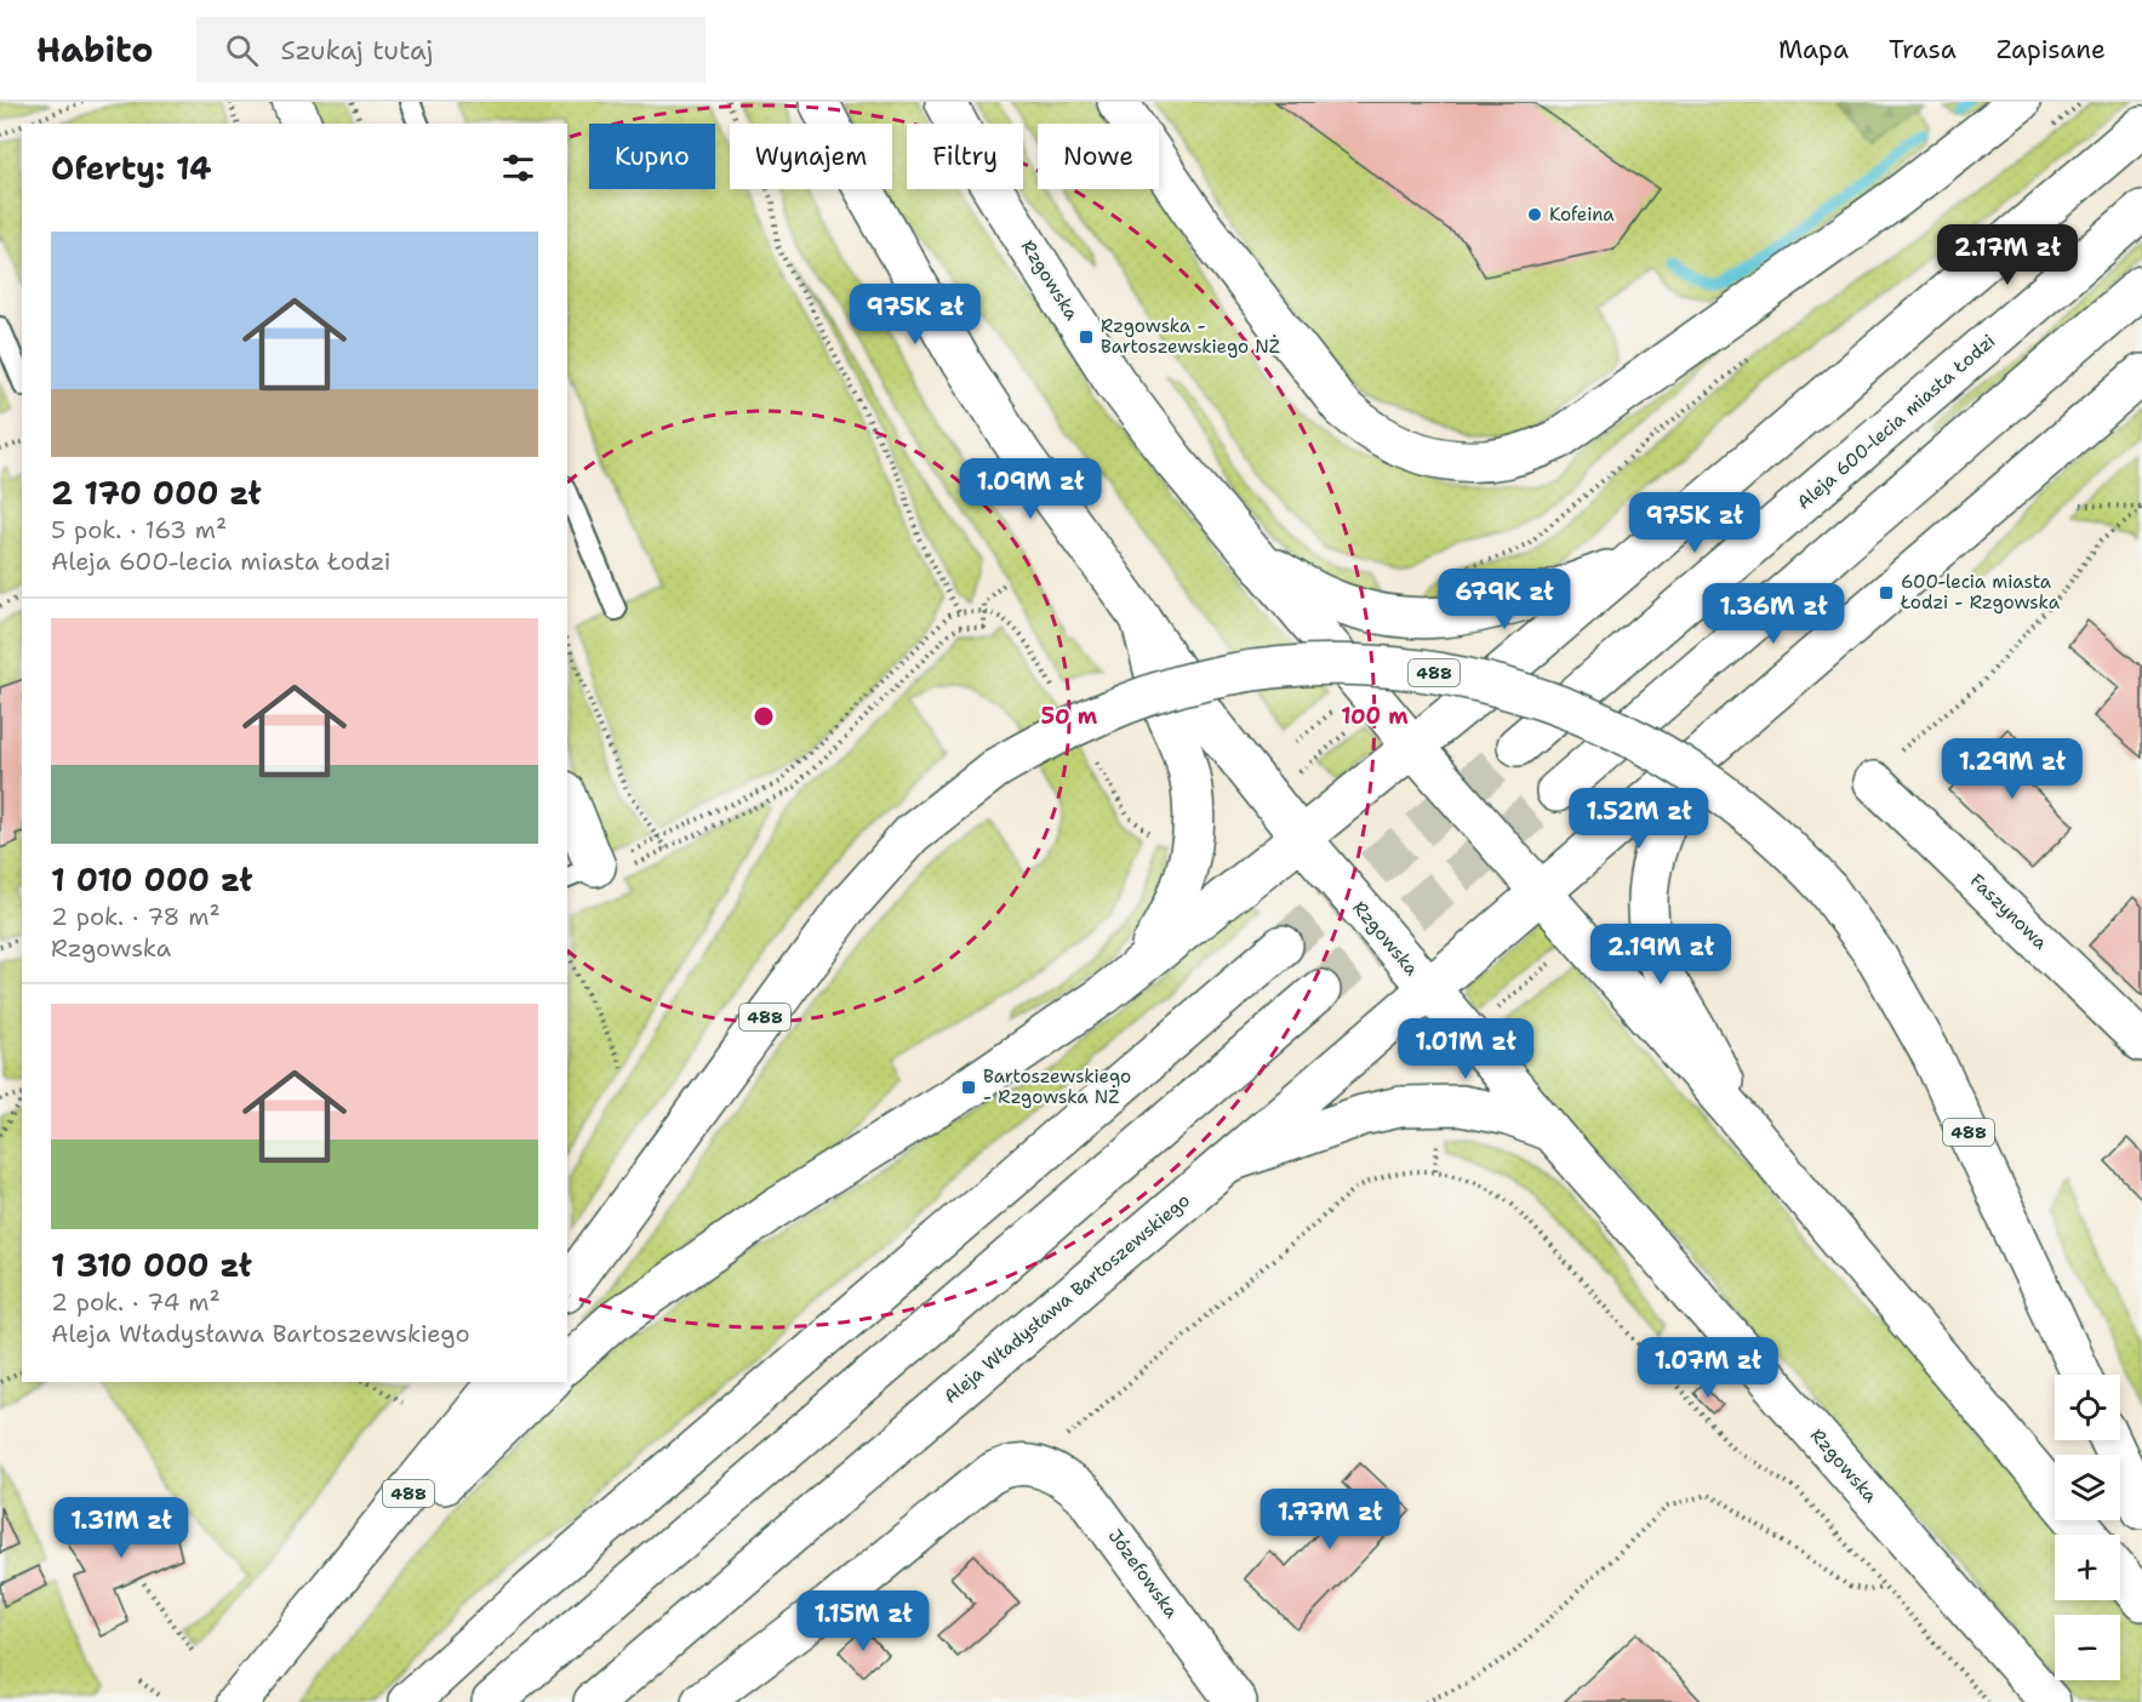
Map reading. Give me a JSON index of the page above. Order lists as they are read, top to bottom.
{
  "streets": {
    "main road": [
      "Rzgowska",
      "Aleja 600-lecia miasta Łodzi",
      "488",
      "Faszynowa",
      "Aleja Władysława Bartoszewskiego",
      "Józefowska"
    ]
  },
  "crossings": [
    ["Rzgowska", "Aleja Władysława Bartoszewskiego"]
  ],
  "places": {
    "other": ["Kofeina"],
    "transit": ["Rzgowska - Bartoszewskiego NŻ", "600-lecia miasta Łodzi - Rzgowska", "Bartoszewskiego - Rzgowska NŻ"]
  },
  "page": {
    "header": "Habito",
    "search": "Szukaj tutaj",
    "nav": ["Mapa", "Trasa", "Zapisane"],
    "chip": [
      "Kupno",
      "Wynajem",
      "Filtry",
      "Nowe"
    ],
    "heading": "Oferty: 14",
    "list": [
      {
        "name": "2 170 000 zł",
        "note": "5 pok. · 163 m² · Aleja 600-lecia miasta Łodzi"
      },
      {
        "name": "1 010 000 zł",
        "note": "2 pok. · 78 m² · Rzgowska"
      },
      {
        "name": "1 310 000 zł",
        "note": "2 pok. · 74 m² · Aleja Władysława Bartoszewskiego"
      }
    ],
    "price": [
      "2.17M zł",
      "975K zł",
      "1.09M zł",
      "975K zł",
      "679K zł",
      "1.36M zł",
      "1.29M zł",
      "1.52M zł",
      "2.19M zł",
      "1.01M zł",
      "1.07M zł",
      "1.77M zł",
      "1.31M zł",
      "1.15M zł"
    ],
    "map_buttons": ["+", "−"]
  },
  "rings": ["50 m", "100 m"]
}
